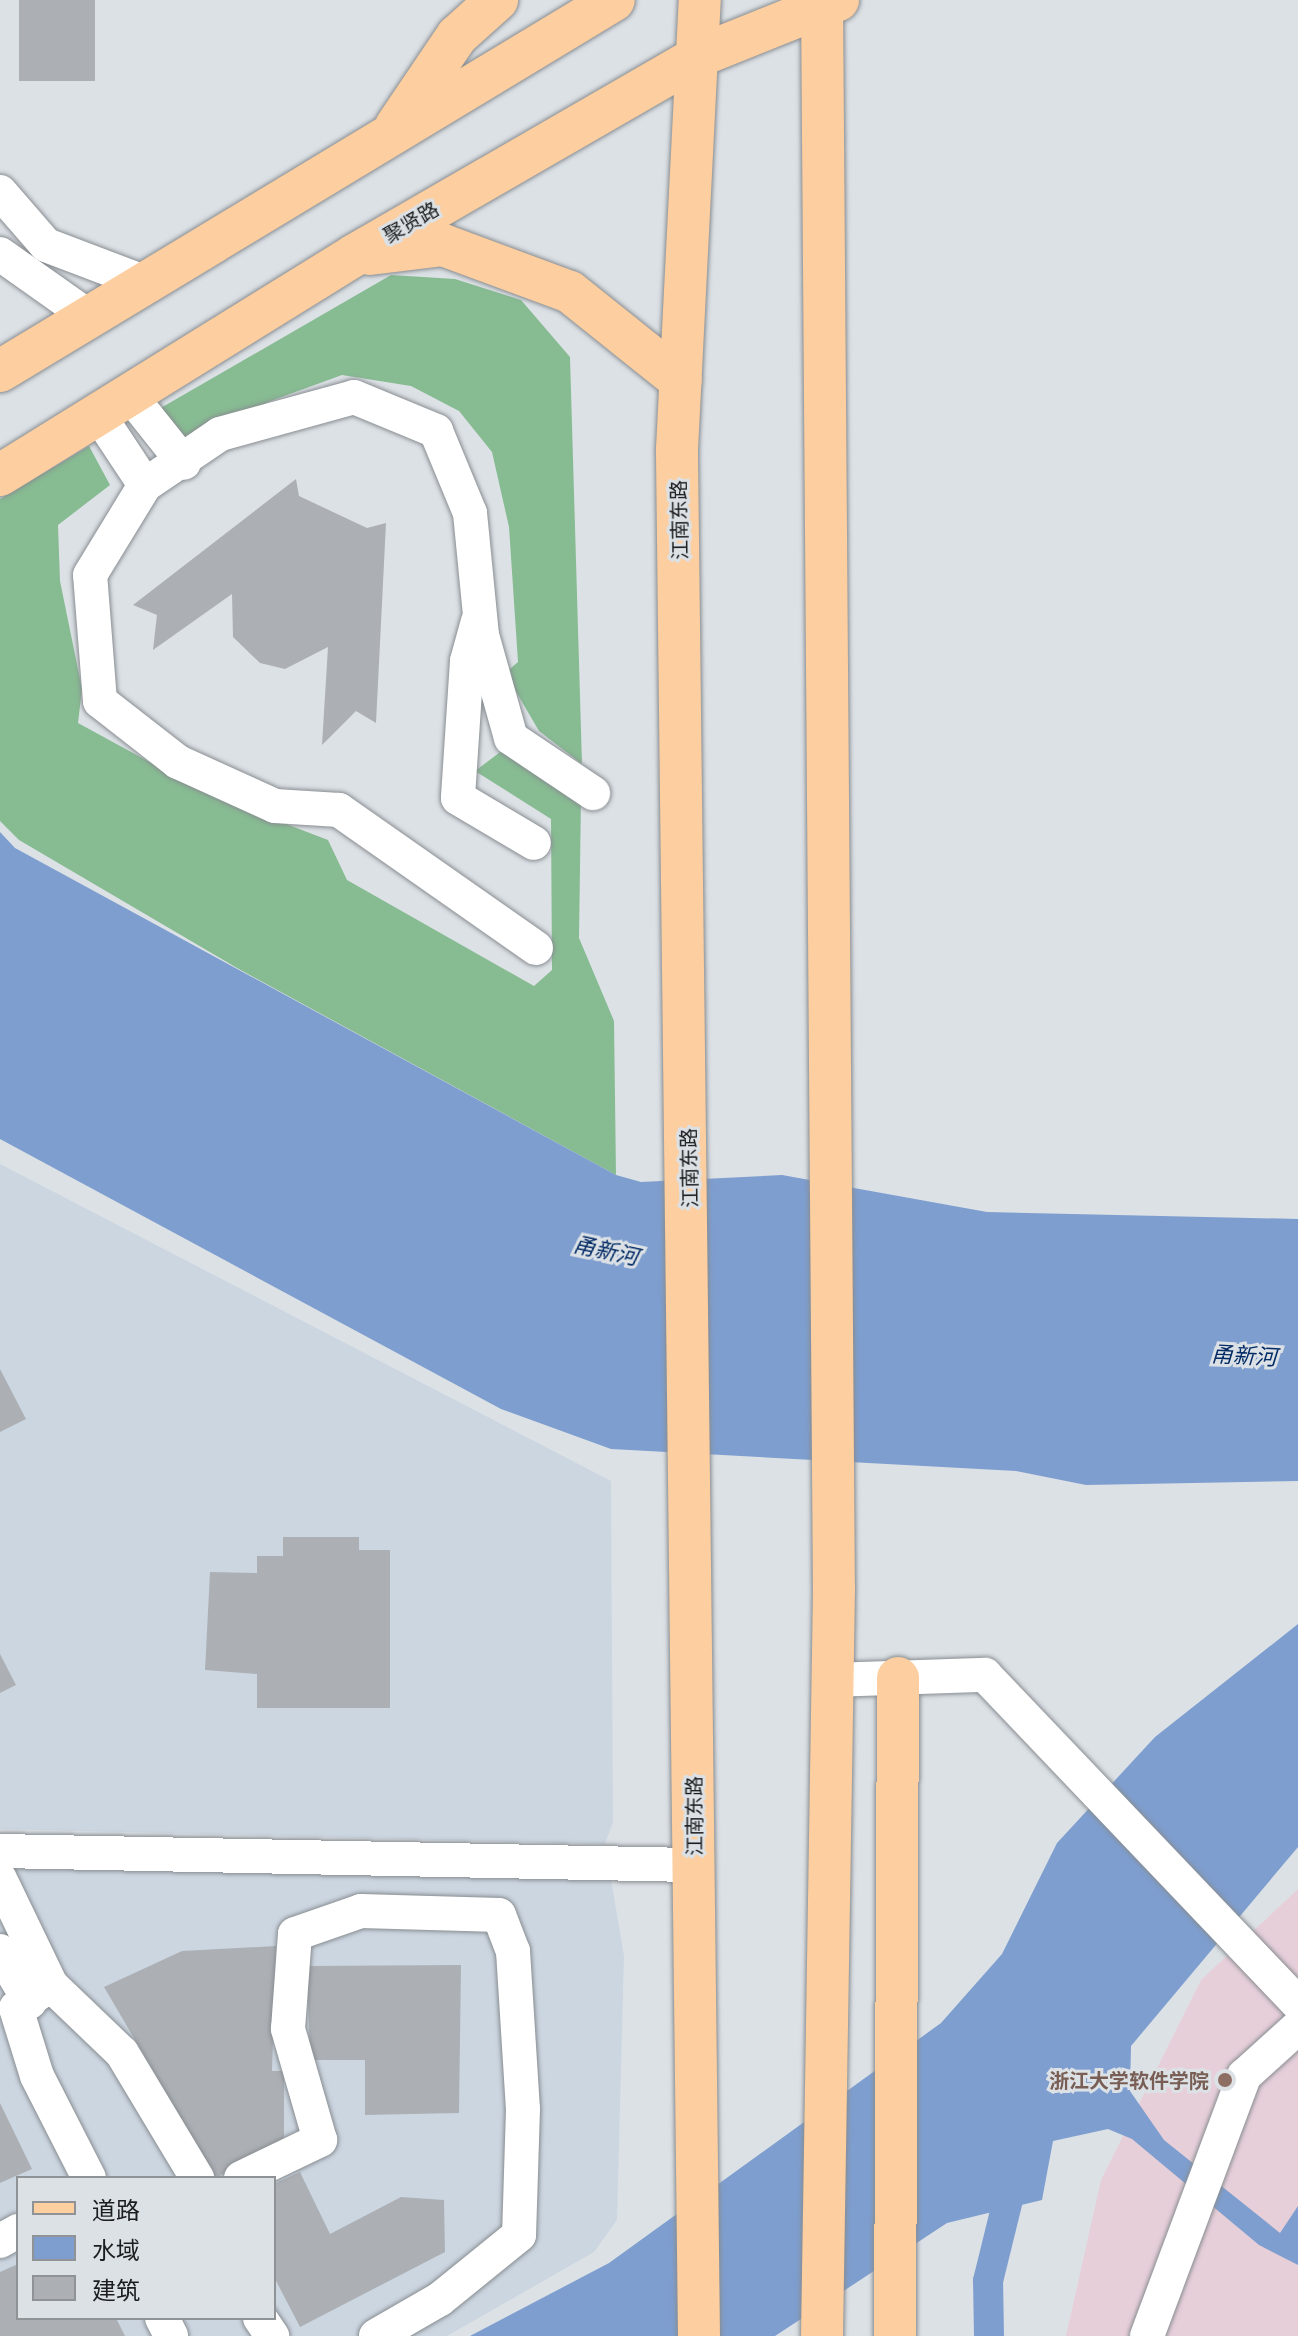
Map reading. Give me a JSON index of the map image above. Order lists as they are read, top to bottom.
{
  "streets": {
    "main road": ["聚贤路", "江南东路"]
  },
  "crossings": [
    ["聚贤路", "江南东路"]
  ],
  "water": ["甬新河"],
  "places": ["浙江大学软件学院"],
  "legend": ["道路", "水域", "建筑"]
}
